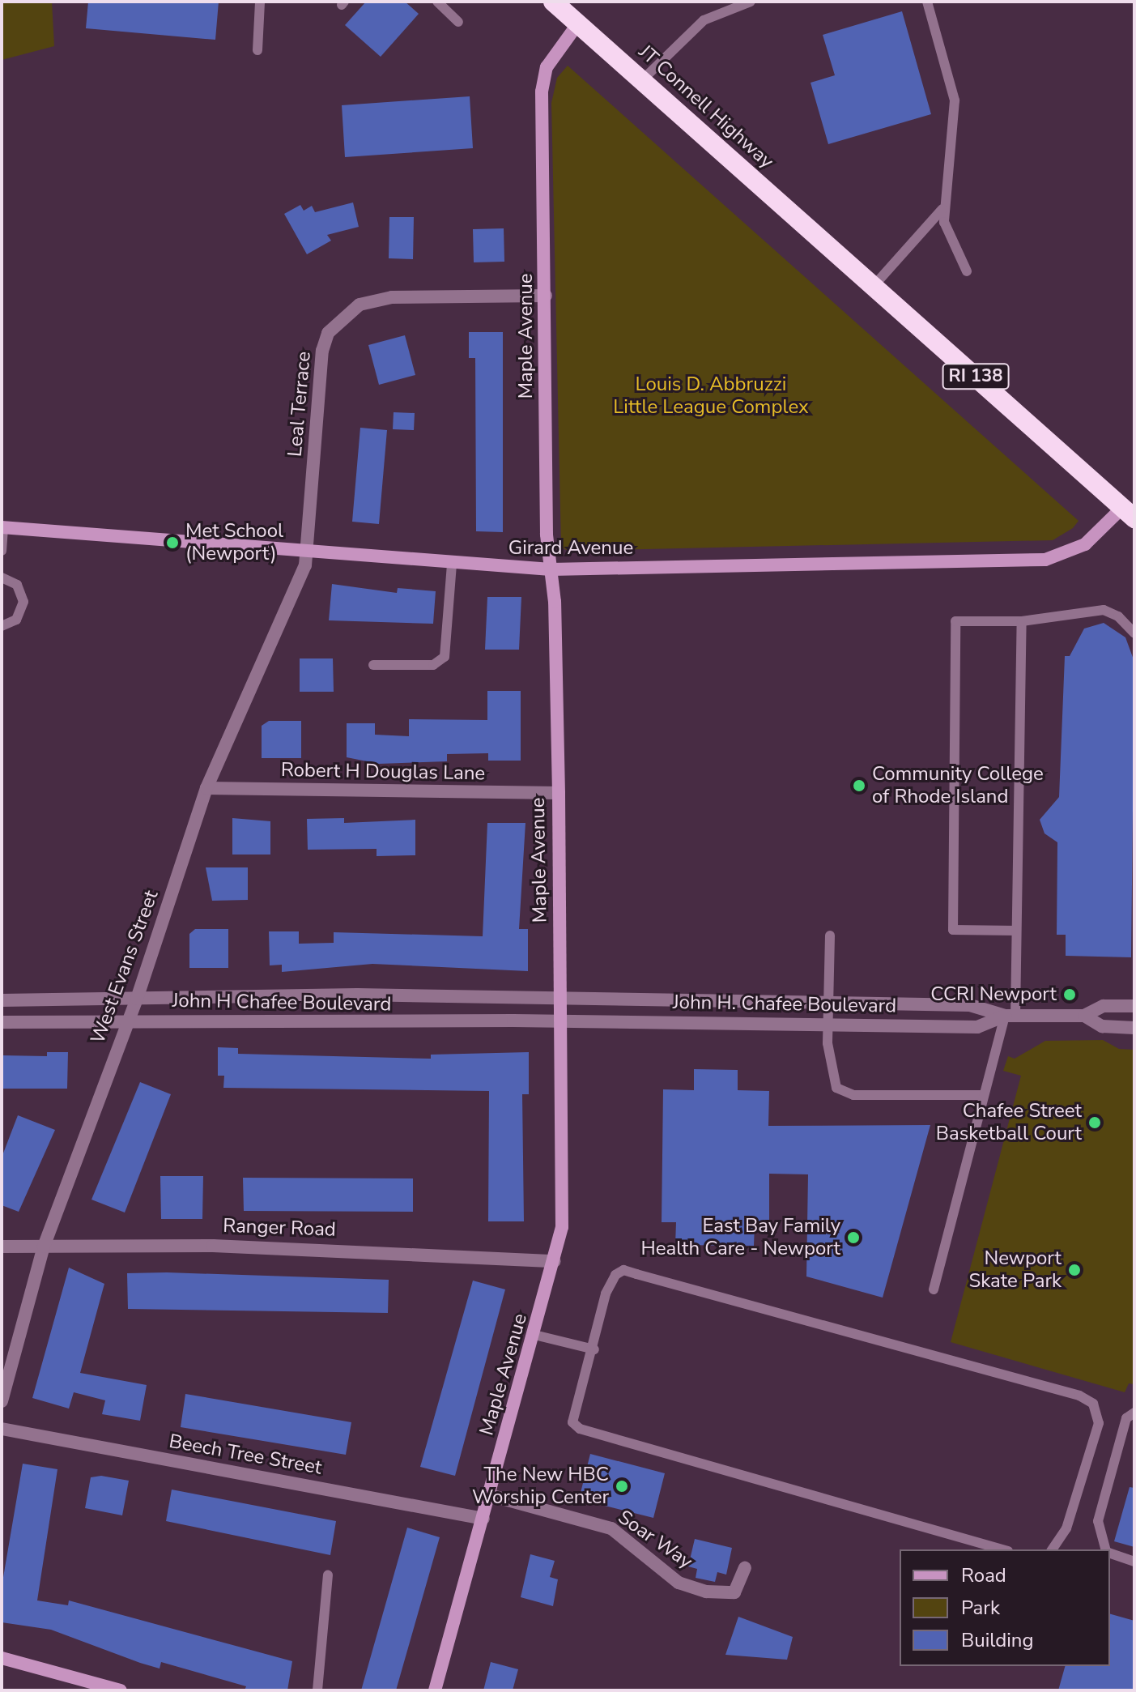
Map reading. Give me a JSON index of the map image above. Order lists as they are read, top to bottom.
{
  "streets": {
    "highway": ["JT Connell Highway", "RI 138"],
    "street": [
      "Maple Avenue",
      "Leal Terrace",
      "Girard Avenue",
      "Robert H Douglas Lane",
      "West Evans Street",
      "John H Chafee Boulevard",
      "John H. Chafee Boulevard",
      "Ranger Road",
      "Beech Tree Street",
      "Soar Way"
    ]
  },
  "crossings": [
    ["JT Connell Highway", "Maple Avenue"],
    ["JT Connell Highway", "RI 138"],
    ["Maple Avenue", "Leal Terrace"],
    ["Maple Avenue", "Girard Avenue"],
    ["Maple Avenue", "Robert H Douglas Lane"],
    ["Maple Avenue", "John H Chafee Boulevard"],
    ["Maple Avenue", "John H. Chafee Boulevard"],
    ["Maple Avenue", "Ranger Road"],
    ["Maple Avenue", "Beech Tree Street"],
    ["Maple Avenue", "Soar Way"],
    ["RI 138", "Girard Avenue"],
    ["Leal Terrace", "Girard Avenue"],
    ["Leal Terrace", "West Evans Street"],
    ["Girard Avenue", "West Evans Street"],
    ["Robert H Douglas Lane", "West Evans Street"],
    ["West Evans Street", "John H Chafee Boulevard"],
    ["West Evans Street", "Ranger Road"],
    ["John H Chafee Boulevard", "John H. Chafee Boulevard"]
  ],
  "parks": ["Louis D. Abbruzzi Little League Complex"],
  "places": [
    "Met School (Newport)",
    "Community College of Rhode Island",
    "CCRI Newport",
    "Chafee Street Basketball Court",
    "East Bay Family Health Care - Newport",
    "Newport Skate Park",
    "The New HBC Worship Center"
  ],
  "legend": ["Road", "Park", "Building"]
}
